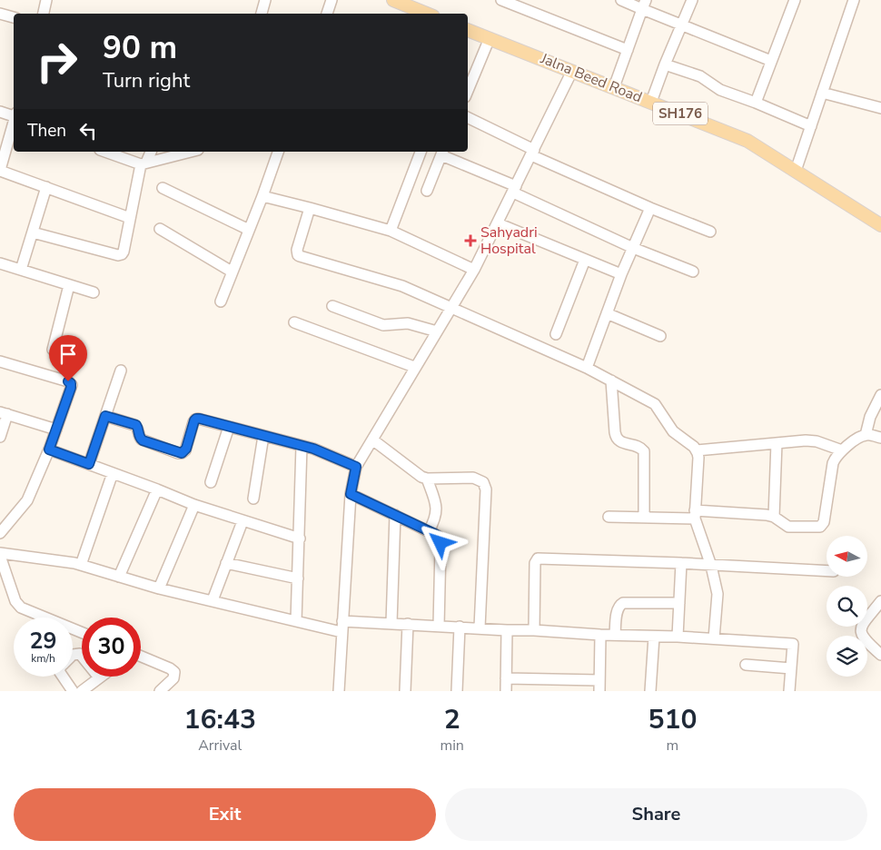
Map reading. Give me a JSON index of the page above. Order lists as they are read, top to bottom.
{
  "streets": {
    "main road": ["Jalna Beed Road", "SH176"]
  },
  "places": {
    "health": ["Sahyadri Hospital"]
  },
  "north": "left",
  "page": {
    "turn": ["90 m", "Turn right"],
    "then": "Then",
    "speed": "29 km/h",
    "limit": "30",
    "eta": [
      "16:43",
      "Arrival",
      "2",
      "min",
      "510",
      "m"
    ],
    "buttons": ["Exit", "Share"]
  }
}
